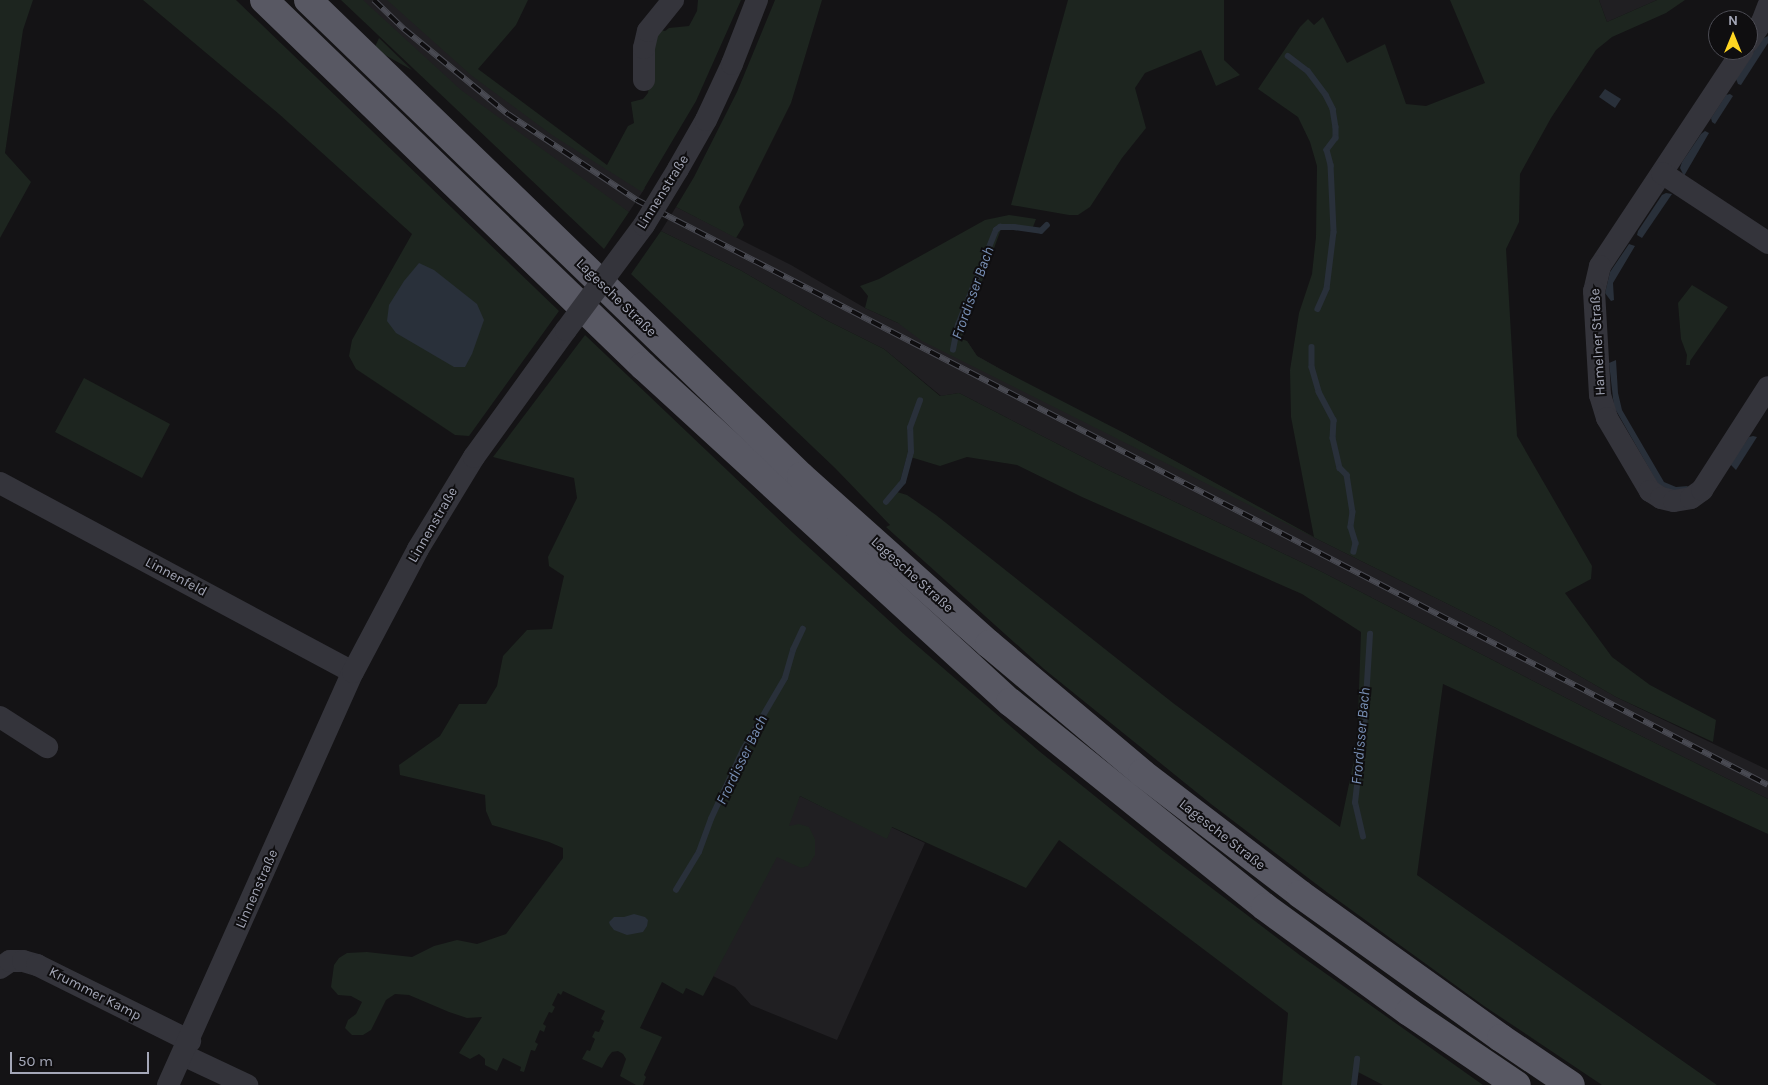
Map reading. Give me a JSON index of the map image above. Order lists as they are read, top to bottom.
{
  "streets": {
    "highway": ["Lagesche Straße"],
    "street": [
      "Linnenstraße",
      "Hamelner Straße",
      "Linnenfeld",
      "Krummer Kamp"
    ]
  },
  "crossings": [
    ["Linnenstraße", "Linnenfeld"],
    ["Linnenstraße", "Krummer Kamp"]
  ],
  "water": ["Frordisser Bach"],
  "scale_bar": "50 m",
  "north": "top"
}
